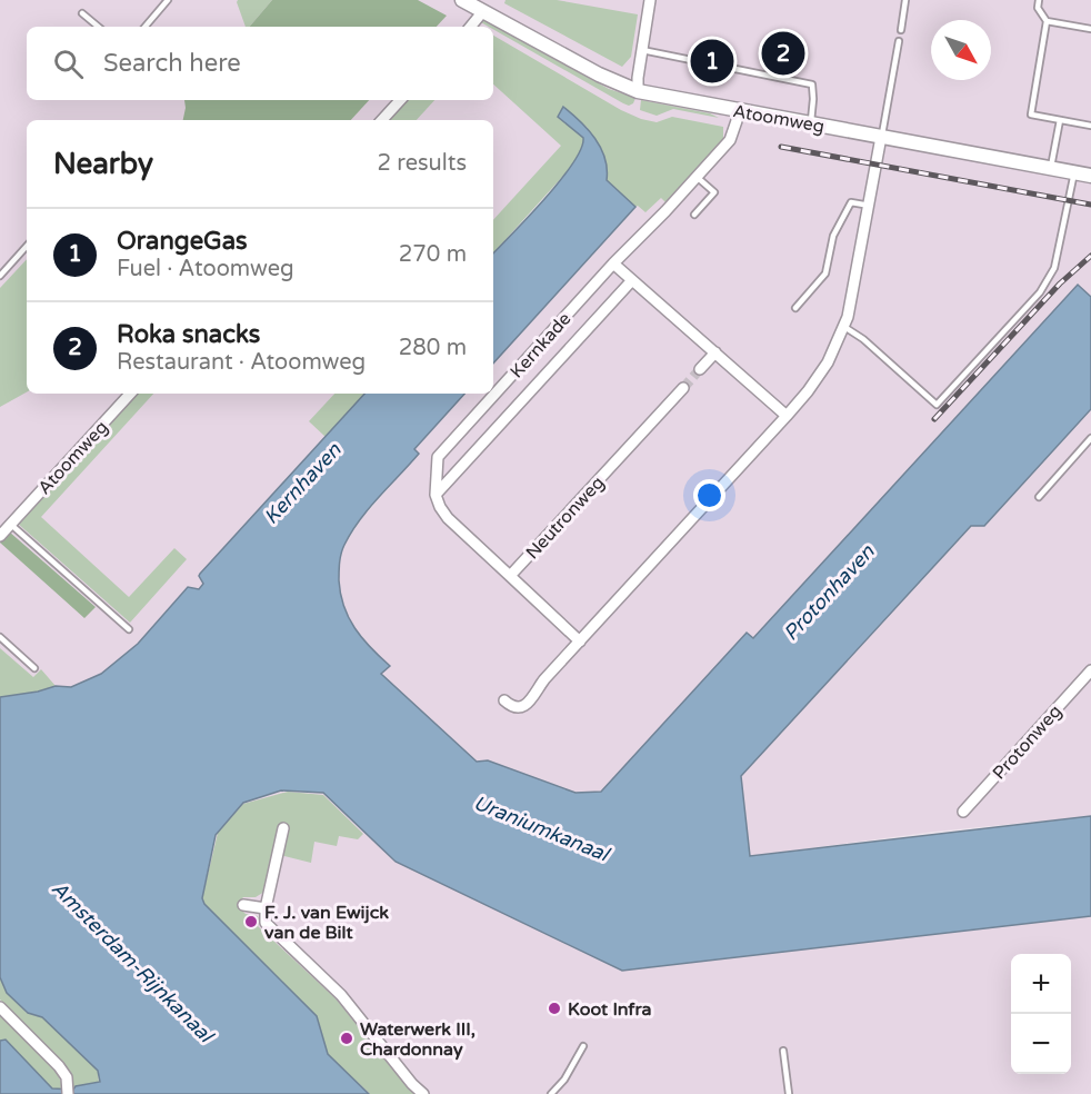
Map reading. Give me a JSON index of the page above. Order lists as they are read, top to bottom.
{
  "streets": {
    "street": [
      "Atoomweg",
      "Kernkade",
      "Neutronweg",
      "Protonweg"
    ]
  },
  "crossings": [
    ["Atoomweg", "Kernkade"]
  ],
  "water": [
    "Kernhaven",
    "Protonhaven",
    "Uraniumkanaal",
    "Amsterdam-Rijnkanaal"
  ],
  "places": ["F. J. van Ewijck van de Bilt", "Koot Infra", "Waterwerk III, Chardonnay"],
  "north": "bottom right",
  "page": {
    "search": "Search here",
    "pins": ["2", "1"],
    "heading": ["Nearby", "2 results"],
    "list": [
      {
        "mark": "1",
        "name": "OrangeGas",
        "note": "Fuel · Atoomweg",
        "value": "270 m"
      },
      {
        "mark": "2",
        "name": "Roka snacks",
        "note": "Restaurant · Atoomweg",
        "value": "280 m"
      }
    ],
    "map_buttons": ["+", "−"]
  }
}
